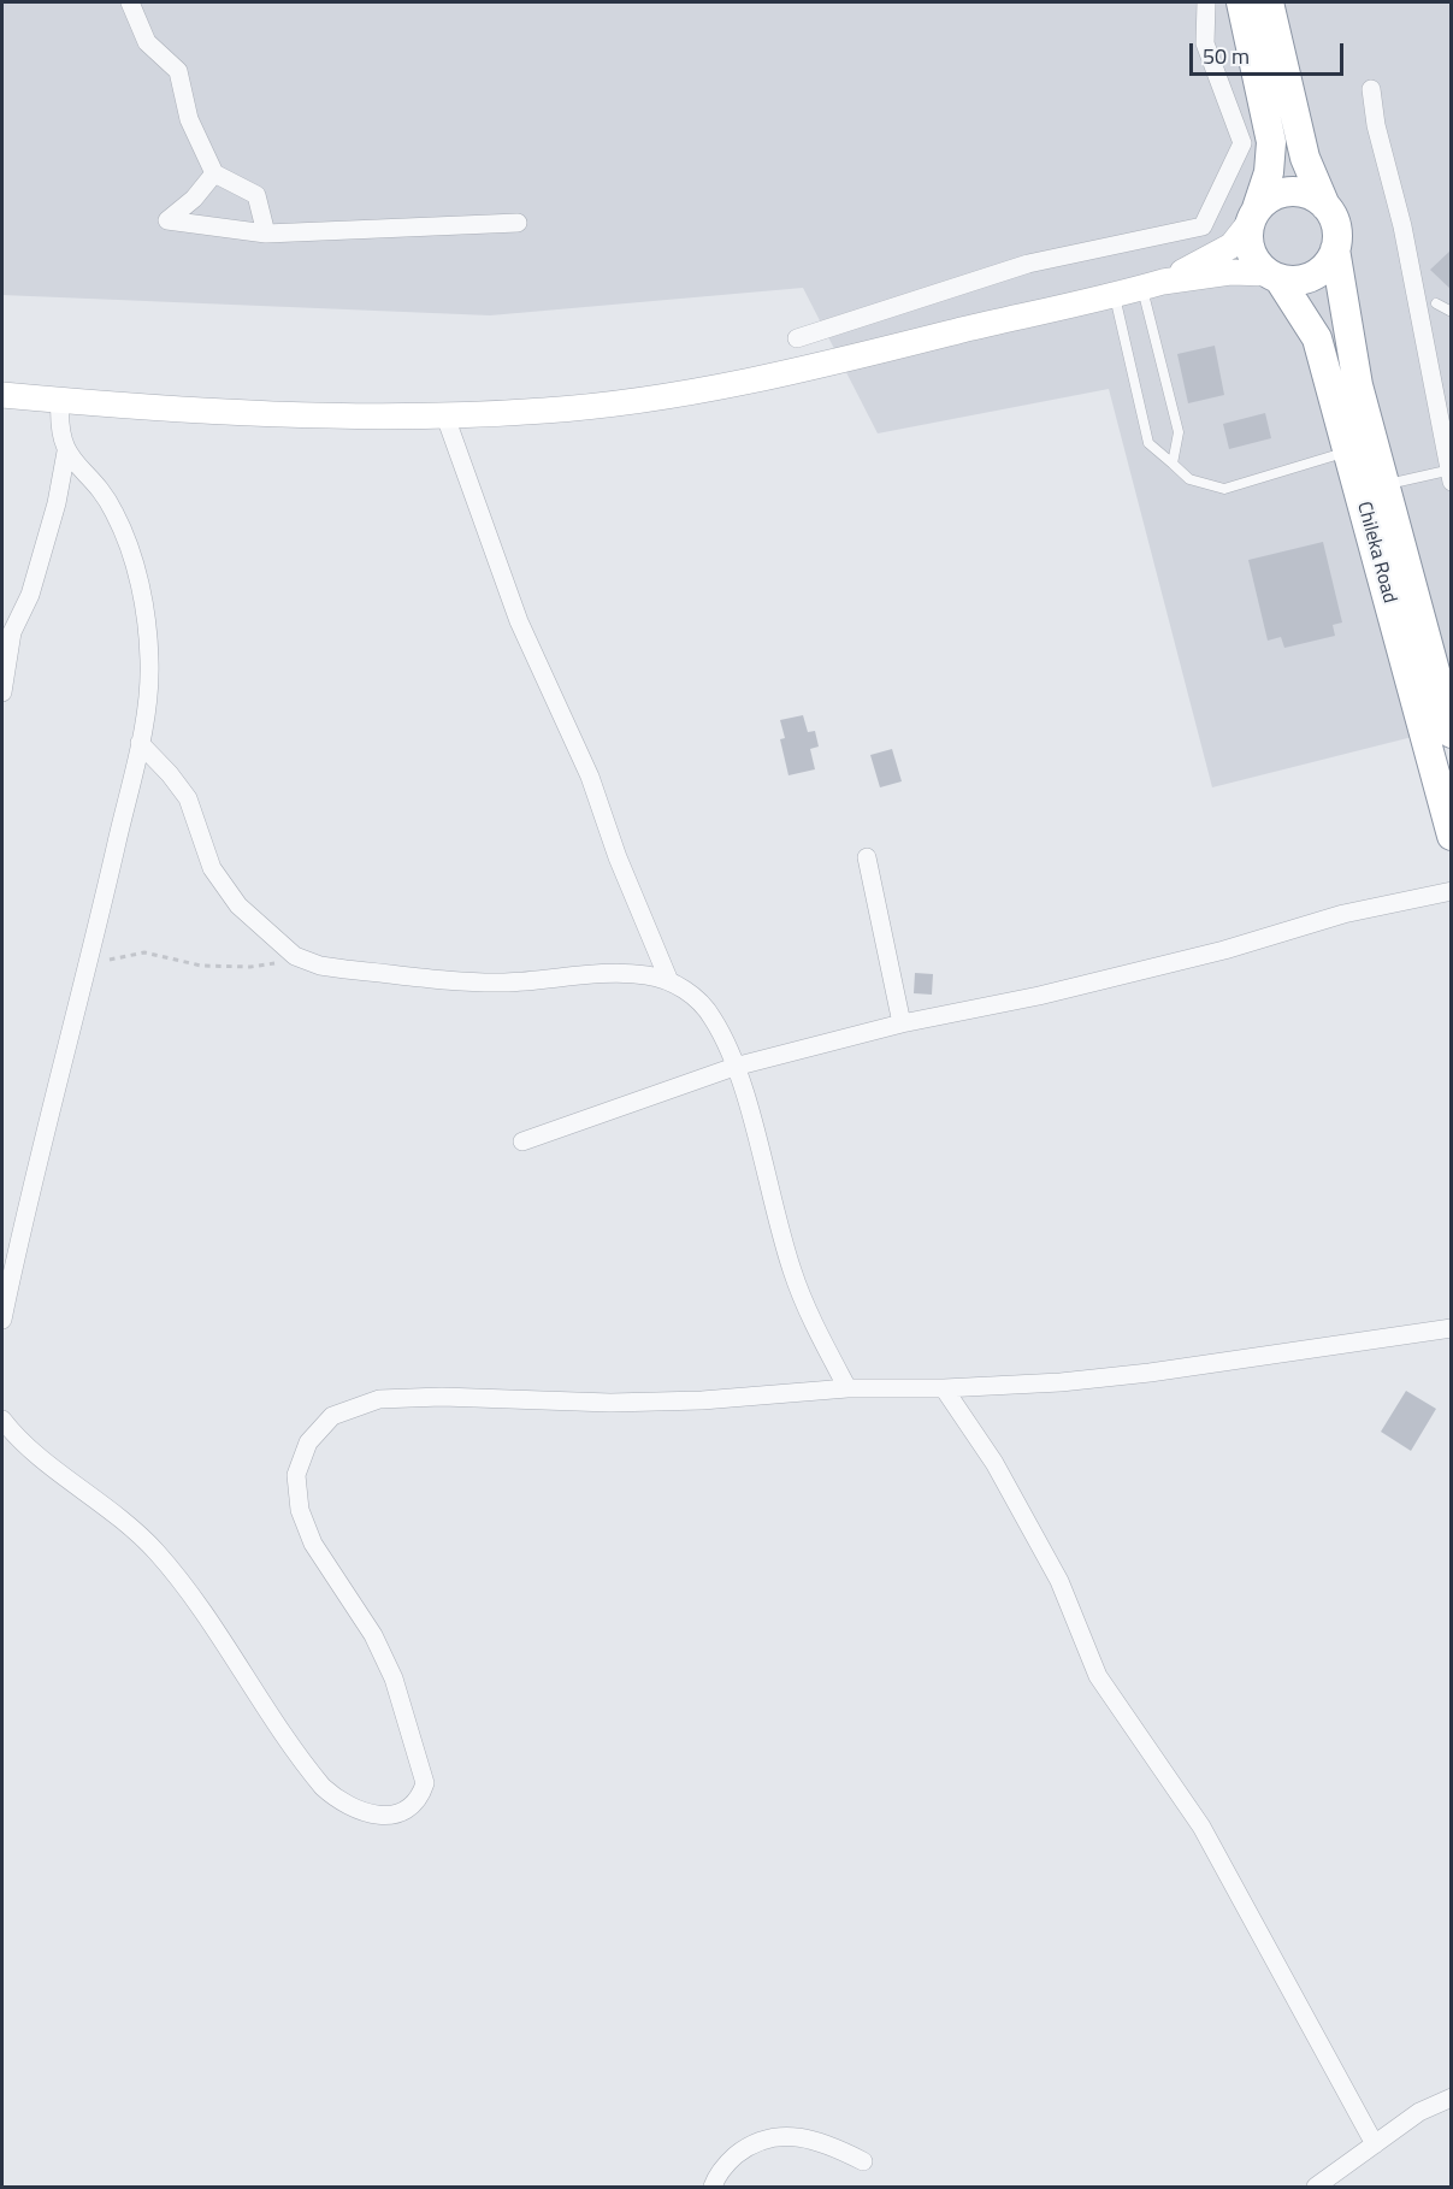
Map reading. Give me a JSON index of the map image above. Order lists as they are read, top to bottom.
{
  "streets": {
    "highway": ["Chileka Road"]
  },
  "scale_bar": "50 m"
}
